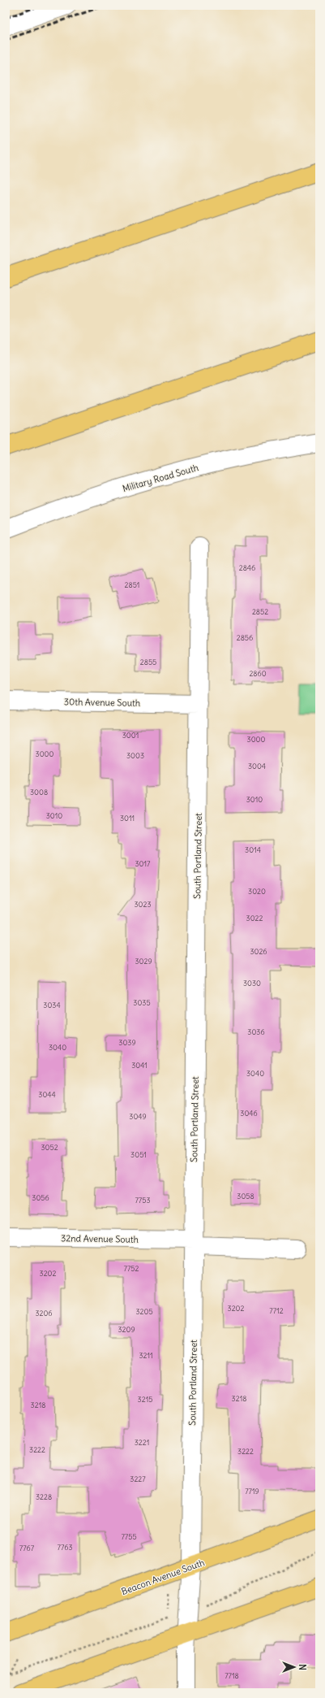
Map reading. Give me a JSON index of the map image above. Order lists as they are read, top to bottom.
{
  "streets": {
    "main road": ["Beacon Avenue South"],
    "street": [
      "Military Road South",
      "30th Avenue South",
      "South Portland Street",
      "32nd Avenue South"
    ]
  },
  "crossings": [
    ["30th Avenue South", "South Portland Street"],
    ["South Portland Street", "32nd Avenue South"],
    ["South Portland Street", "Beacon Avenue South"]
  ],
  "house_numbers": [
    "2846",
    "2851",
    "2852",
    "2856",
    "2855",
    "2860",
    "3001",
    "3000",
    "3000",
    "3003",
    "3004",
    "3008",
    "3010",
    "3010",
    "3011",
    "3014",
    "3017",
    "3020",
    "3023",
    "3022",
    "3026",
    "3029",
    "3030",
    "3035",
    "3034",
    "3036",
    "3039",
    "3040",
    "3041",
    "3040",
    "3044",
    "3046",
    "3049",
    "3052",
    "3051",
    "3058",
    "3056",
    "7753",
    "7752",
    "3202",
    "3202",
    "7712",
    "3205",
    "3206",
    "3209",
    "3211",
    "3218",
    "3215",
    "3218",
    "3221",
    "3222",
    "3222",
    "3227",
    "7719",
    "3228",
    "7755",
    "7763",
    "7767",
    "7718"
  ],
  "north": "right"
}
